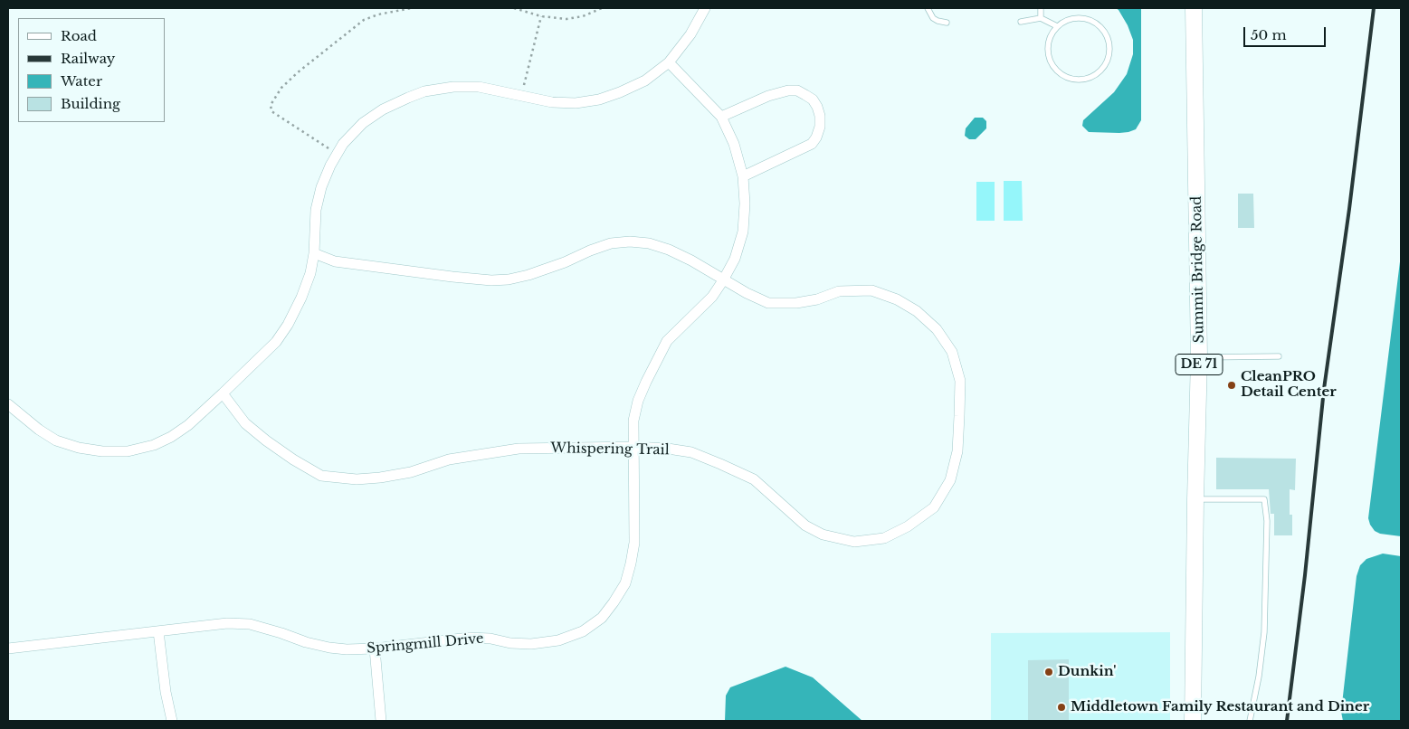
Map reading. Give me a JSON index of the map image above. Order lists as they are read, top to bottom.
{
  "streets": {
    "main road": ["Summit Bridge Road", "DE 71"],
    "street": ["Whispering Trail", "Springmill Drive"]
  },
  "crossings": [
    ["Whispering Trail", "Springmill Drive"]
  ],
  "places": ["CleanPRO Detail Center", "Dunkin'", "Middletown Family Restaurant and Diner"],
  "legend": [
    "Road",
    "Railway",
    "Water",
    "Building"
  ],
  "scale_bar": "50 m"
}
